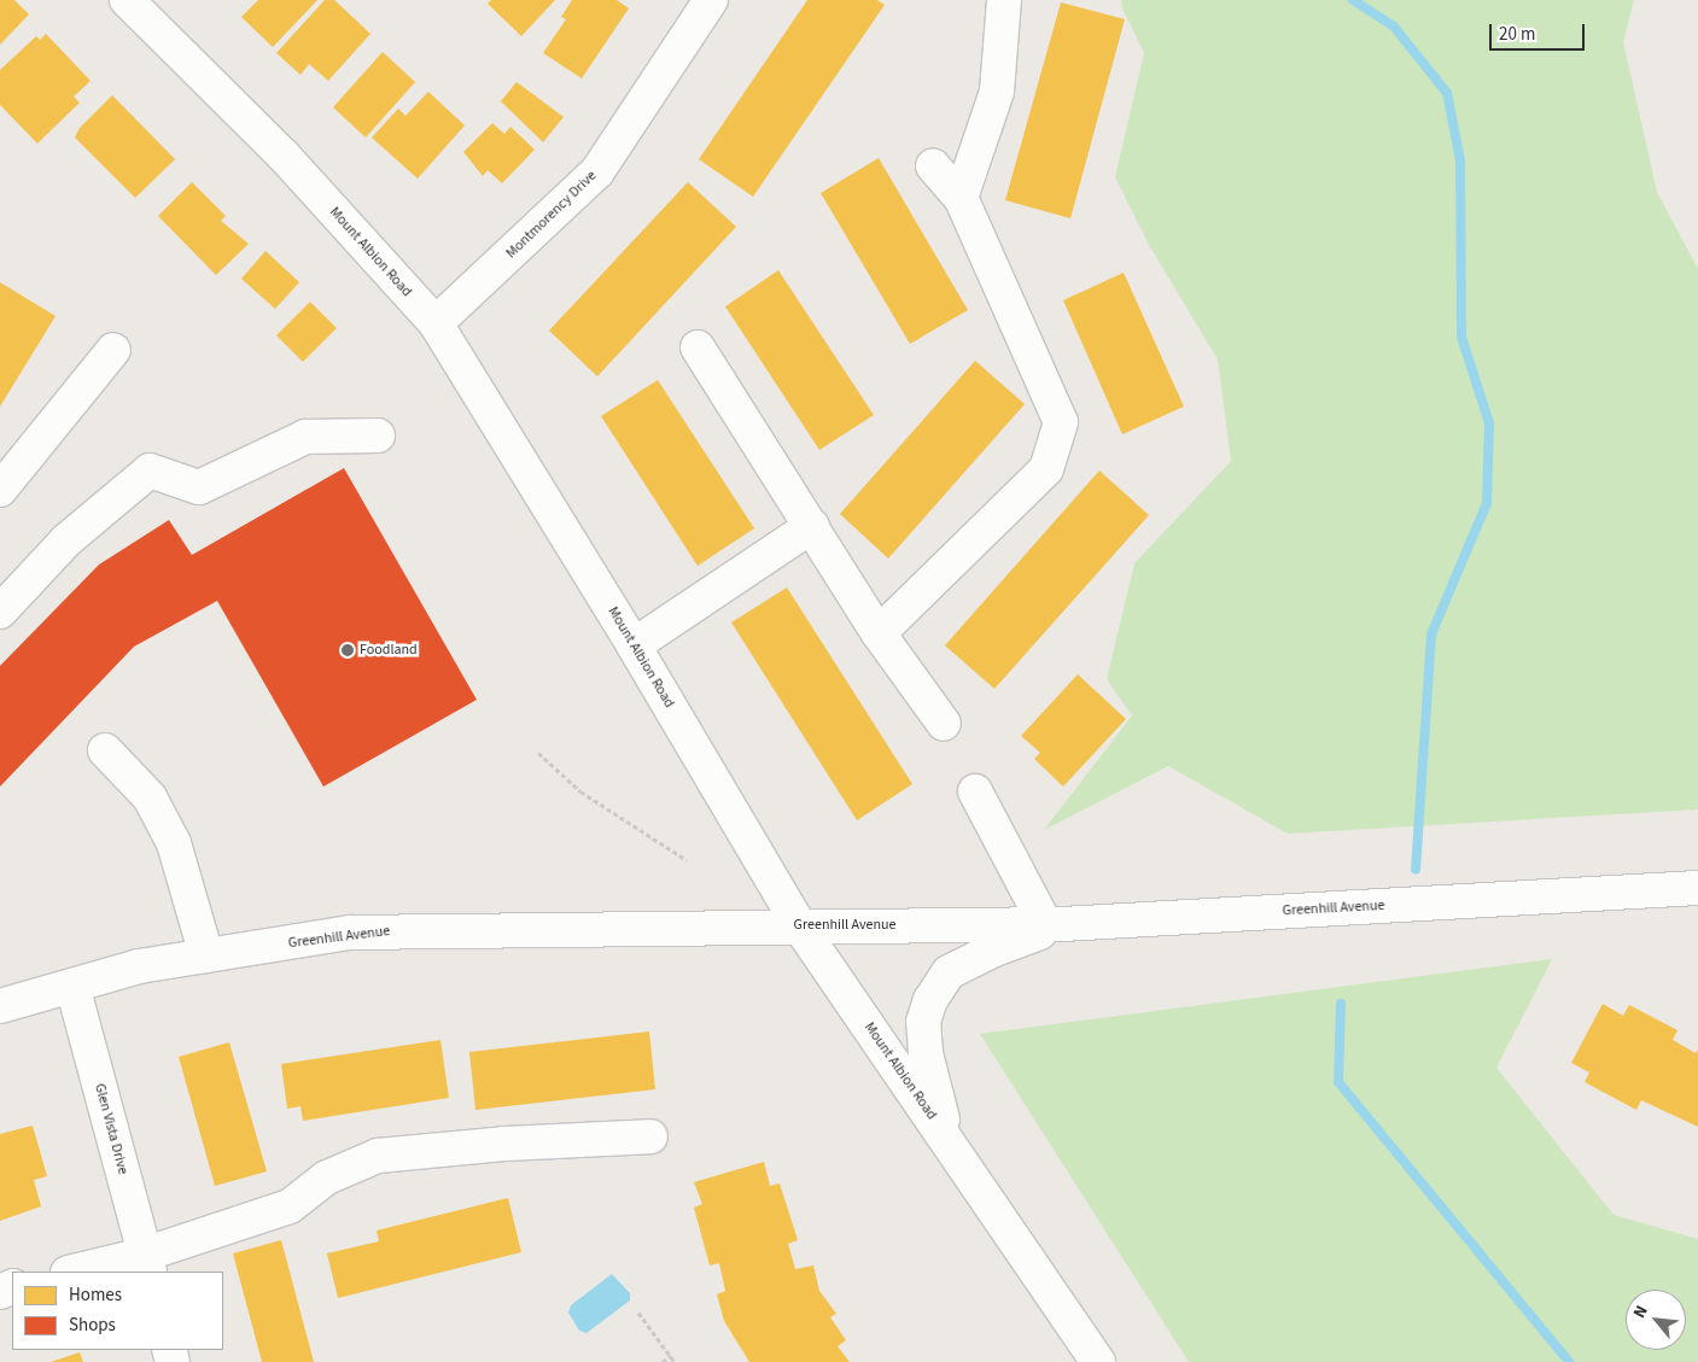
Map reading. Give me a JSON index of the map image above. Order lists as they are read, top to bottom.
{
  "streets": {
    "street": [
      "Montmorency Drive",
      "Mount Albion Road",
      "Greenhill Avenue",
      "Glen Vista Drive"
    ]
  },
  "crossings": [
    ["Montmorency Drive", "Mount Albion Road"],
    ["Mount Albion Road", "Greenhill Avenue"],
    ["Greenhill Avenue", "Glen Vista Drive"]
  ],
  "places": ["Foodland"],
  "legend": ["Homes", "Shops"],
  "scale_bar": "20 m",
  "north": "top left"
}
